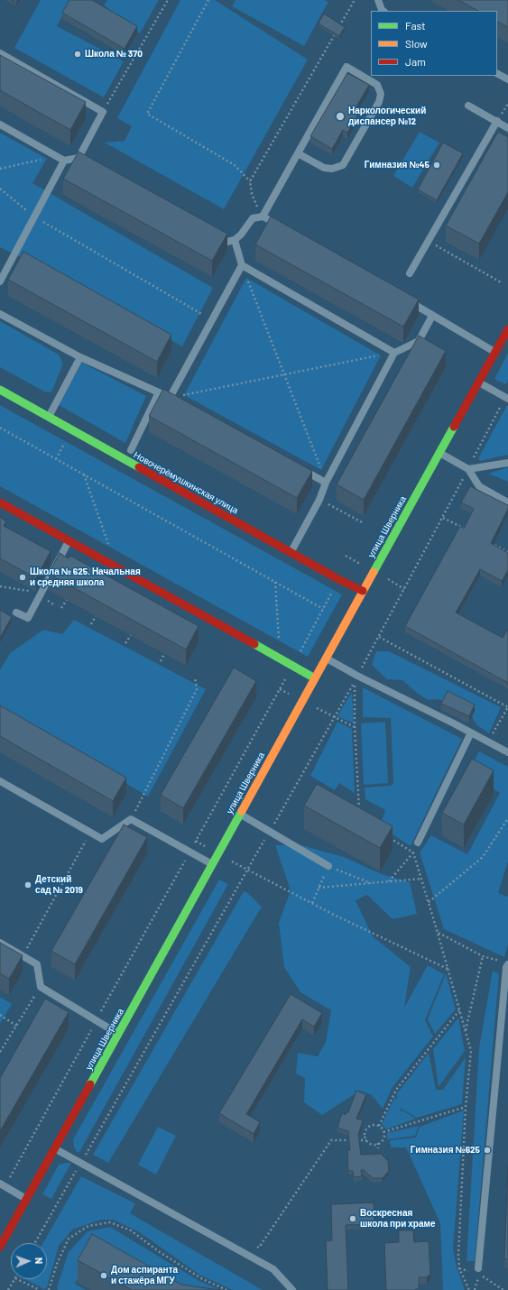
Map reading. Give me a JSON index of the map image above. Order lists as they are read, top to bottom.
{
  "streets": {
    "street": ["Новочерёмушкинская улица", "улица Шверника"]
  },
  "crossings": [
    ["Новочерёмушкинская улица", "улица Шверника"]
  ],
  "places": [
    "Школа № 370",
    "Наркологический диспансер №12",
    "Гимназия №45",
    "Школа № 625. Начальная и средняя школа",
    "Детский сад № 2019",
    "Гимназия №625",
    "Воскресная школа при храме",
    "Дом аспиранта и стажёра МГУ"
  ],
  "legend": ["Fast", "Slow", "Jam"],
  "north": "right"
}
